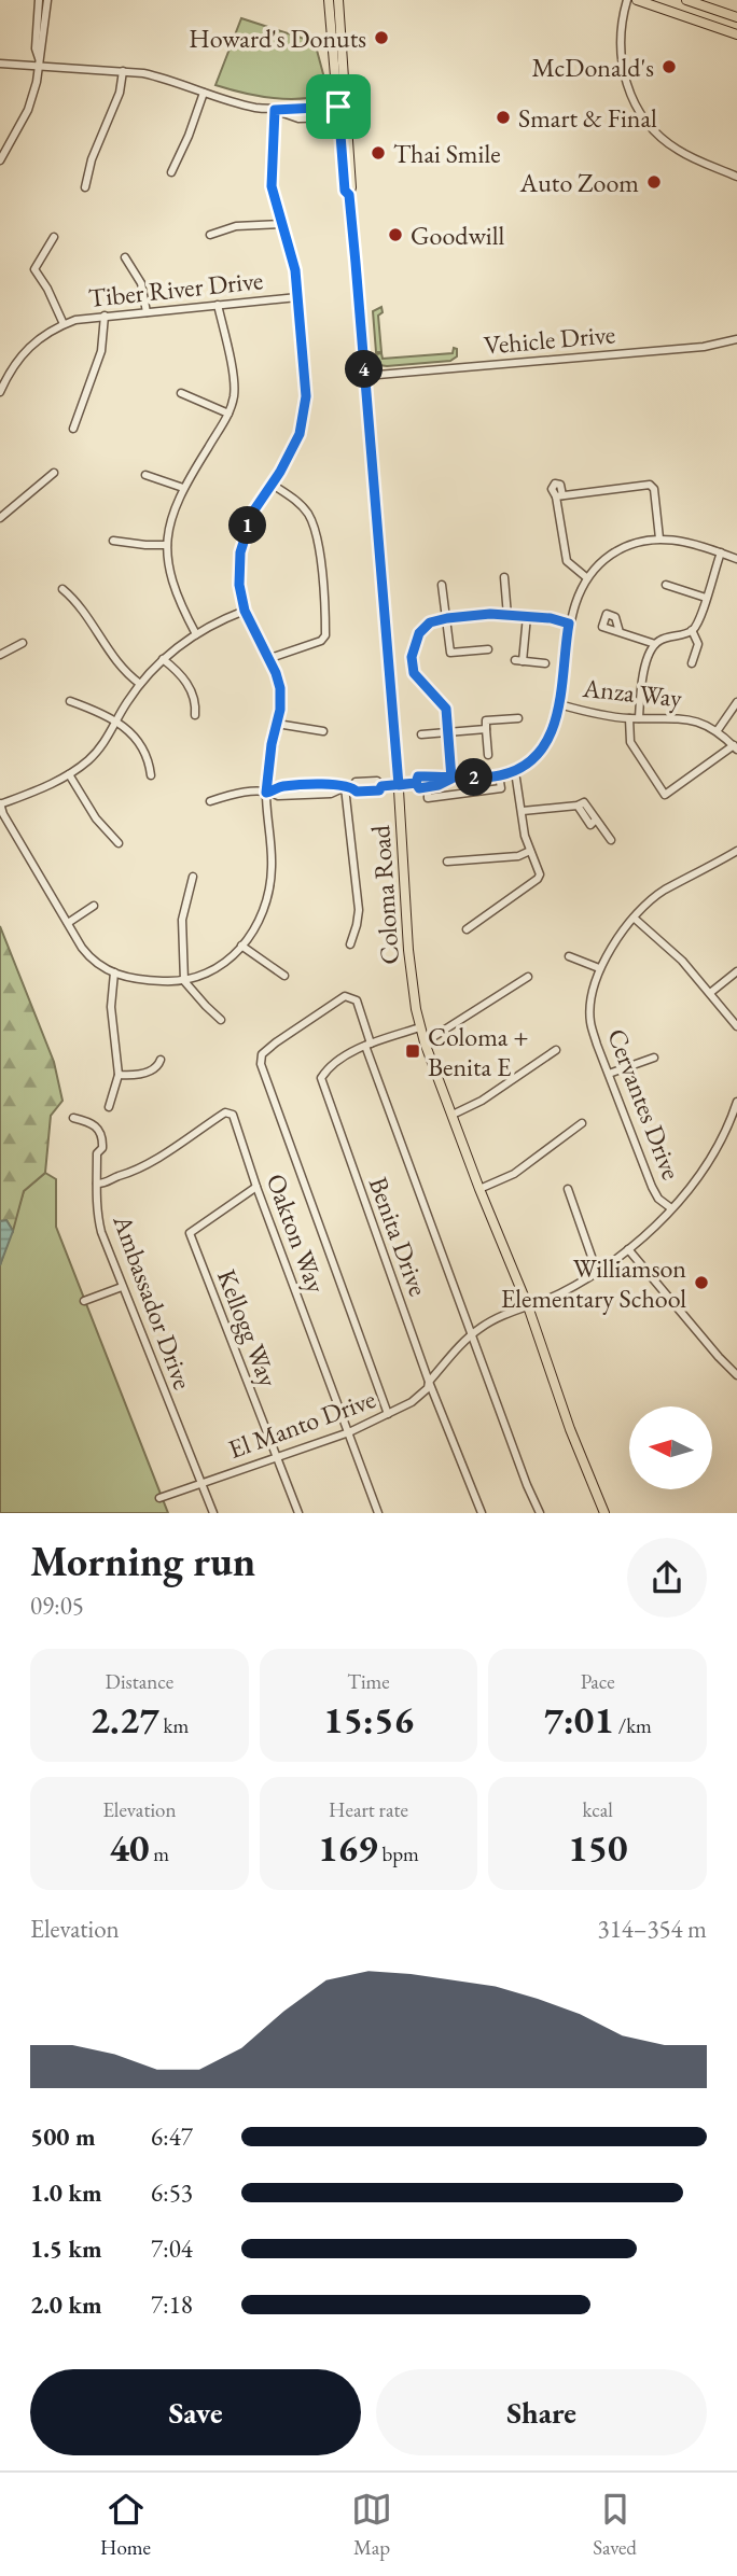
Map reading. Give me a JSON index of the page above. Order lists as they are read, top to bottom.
{
  "streets": {
    "main road": ["Coloma Road"],
    "street": [
      "Tiber River Drive",
      "Vehicle Drive",
      "Anza Way",
      "Cervantes Drive",
      "Oakton Way",
      "Benita Drive",
      "Ambassador Drive",
      "Kellogg Way",
      "El Manto Drive"
    ]
  },
  "crossings": [
    ["Vehicle Drive", "Coloma Road"],
    ["Coloma Road", "Benita Drive"],
    ["Coloma Road", "El Manto Drive"],
    ["Cervantes Drive", "El Manto Drive"],
    ["Oakton Way", "Ambassador Drive"],
    ["Oakton Way", "Kellogg Way"],
    ["Oakton Way", "El Manto Drive"],
    ["Benita Drive", "El Manto Drive"],
    ["Ambassador Drive", "El Manto Drive"],
    ["Kellogg Way", "El Manto Drive"]
  ],
  "places": {
    "other": [
      "Howard's Donuts",
      "McDonald's",
      "Smart & Final",
      "Thai Smile",
      "Auto Zoom",
      "Goodwill",
      "Williamson Elementary School"
    ],
    "transit": ["Coloma + Benita E"]
  },
  "north": "left",
  "page": {
    "pins": ["4", "1", "2"],
    "heading": ["Morning run", "09:05"],
    "stats": [
      ["Distance", "2.27 km"],
      ["Time", "15:56"],
      ["Pace", "7:01 /km"],
      ["Elevation", "40 m"],
      ["Heart rate", "169 bpm"],
      ["kcal", "150"]
    ],
    "chart": ["Elevation", "314–354 m"],
    "list": [
      {
        "name": "500 m",
        "note": "6:47"
      },
      {
        "name": "1.0 km",
        "note": "6:53"
      },
      {
        "name": "1.5 km",
        "note": "7:04"
      },
      {
        "name": "2.0 km",
        "note": "7:18"
      }
    ],
    "buttons": ["Save", "Share"],
    "tabs": ["Home", "Map", "Saved"]
  }
}
